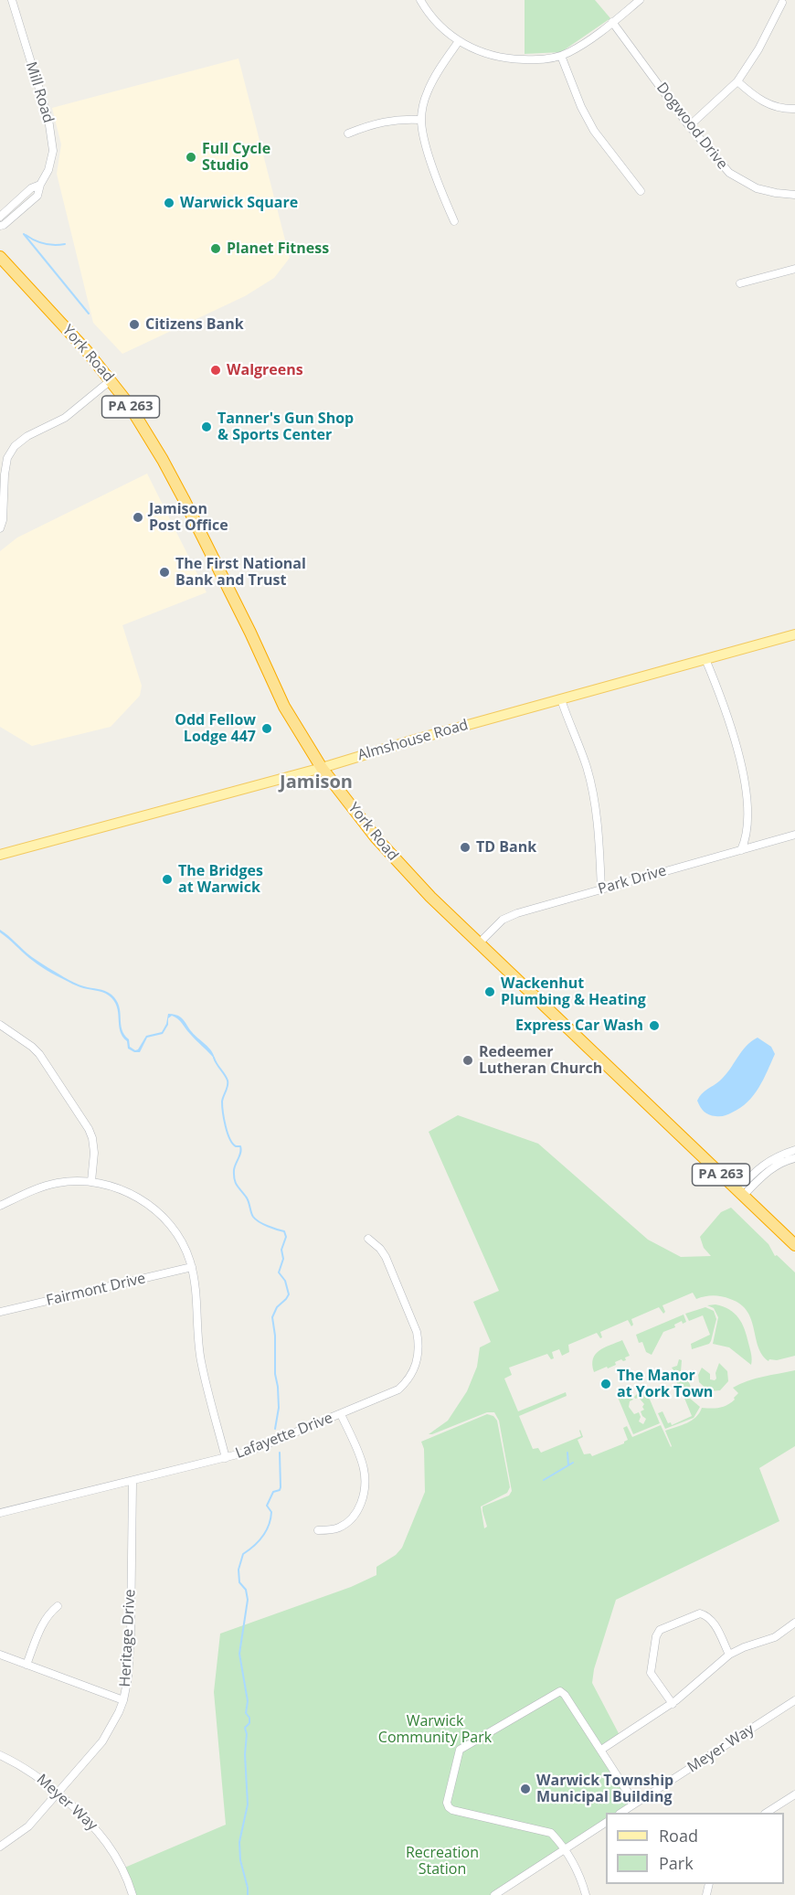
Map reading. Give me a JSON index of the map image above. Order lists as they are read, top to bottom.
{
  "streets": {
    "highway": ["York Road", "PA 263"],
    "main road": ["Almshouse Road"],
    "street": [
      "Mill Road",
      "Dogwood Drive",
      "Park Drive",
      "Fairmont Drive",
      "Lafayette Drive",
      "Heritage Drive",
      "Meyer Way"
    ]
  },
  "crossings": [
    ["York Road", "Almshouse Road"],
    ["York Road", "Park Drive"],
    ["Lafayette Drive", "Heritage Drive"],
    ["Heritage Drive", "Meyer Way"]
  ],
  "districts": ["Jamison"],
  "parks": ["Warwick Community Park", "Recreation Station"],
  "places": [
    "Full Cycle Studio",
    "Warwick Square",
    "Planet Fitness",
    "Citizens Bank",
    "Walgreens",
    "Tanner's Gun Shop & Sports Center",
    "Jamison Post Office",
    "The First National Bank and Trust",
    "Odd Fellow Lodge 447",
    "TD Bank",
    "The Bridges at Warwick",
    "Wackenhut Plumbing & Heating",
    "Express Car Wash",
    "Redeemer Lutheran Church",
    "The Manor at York Town",
    "Warwick Township Municipal Building"
  ],
  "legend": ["Road", "Park"]
}
